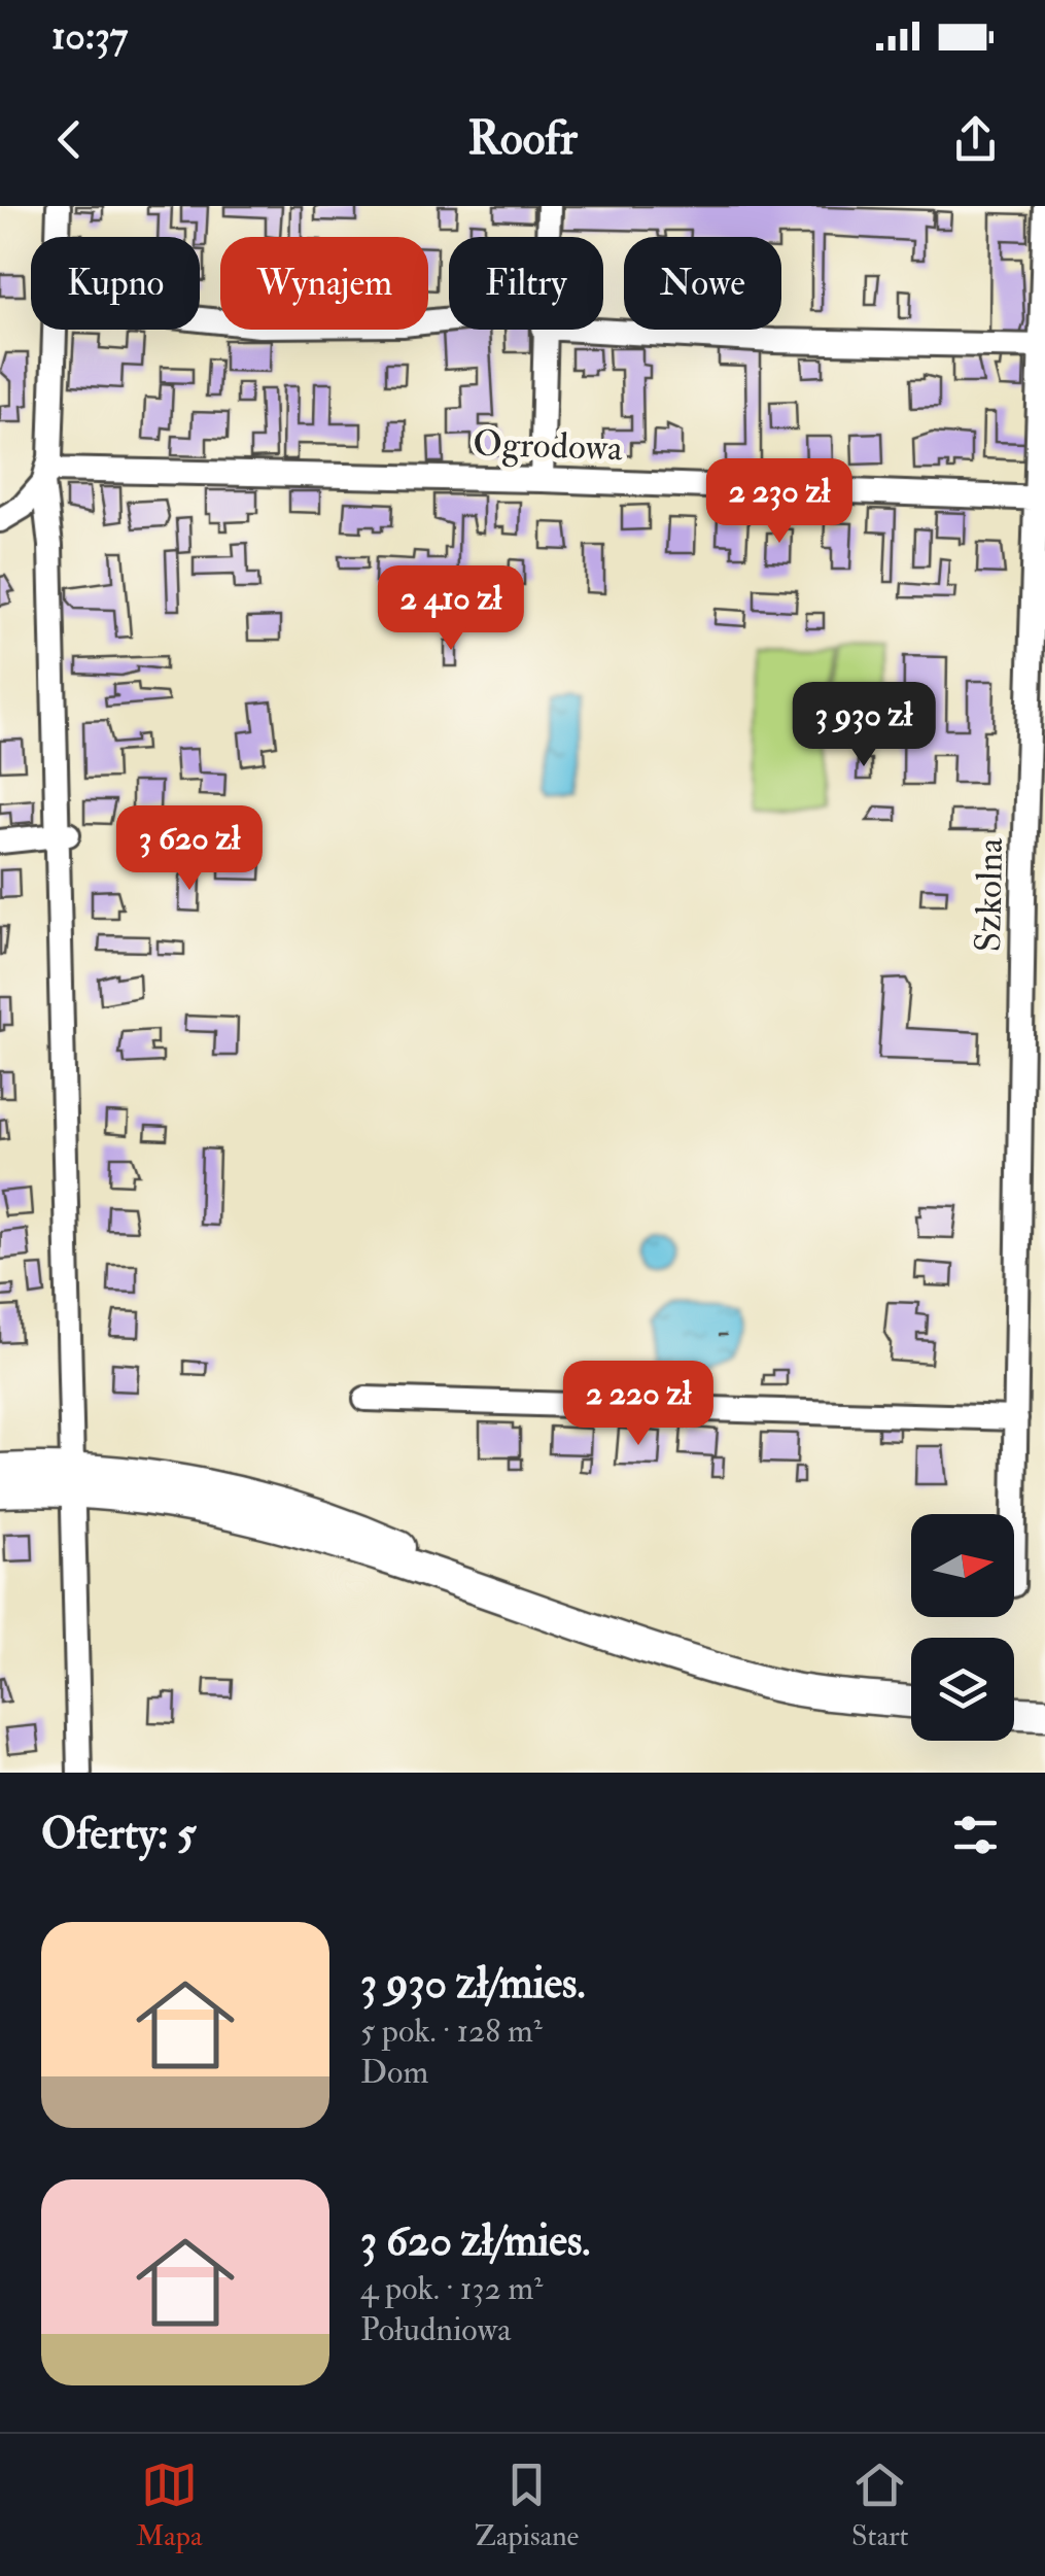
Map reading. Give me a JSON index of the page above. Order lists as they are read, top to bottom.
{
  "streets": {
    "street": ["Ogrodowa", "Szkolna"]
  },
  "crossings": [
    ["Ogrodowa", "Szkolna"]
  ],
  "north": "right",
  "page": {
    "status": "10:37",
    "header": "Roofr",
    "chip": [
      "Kupno",
      "Wynajem",
      "Filtry",
      "Nowe"
    ],
    "price": [
      "2 230 zł",
      "2 410 zł",
      "3 930 zł",
      "3 620 zł",
      "2 220 zł"
    ],
    "heading": "Oferty: 5",
    "list": [
      {
        "name": "3 930 zł/mies.",
        "note": "5 pok. · 128 m² · Dom"
      },
      {
        "name": "3 620 zł/mies.",
        "note": "4 pok. · 132 m² · Południowa"
      }
    ],
    "tabs": ["Mapa", "Zapisane", "Start"]
  }
}
